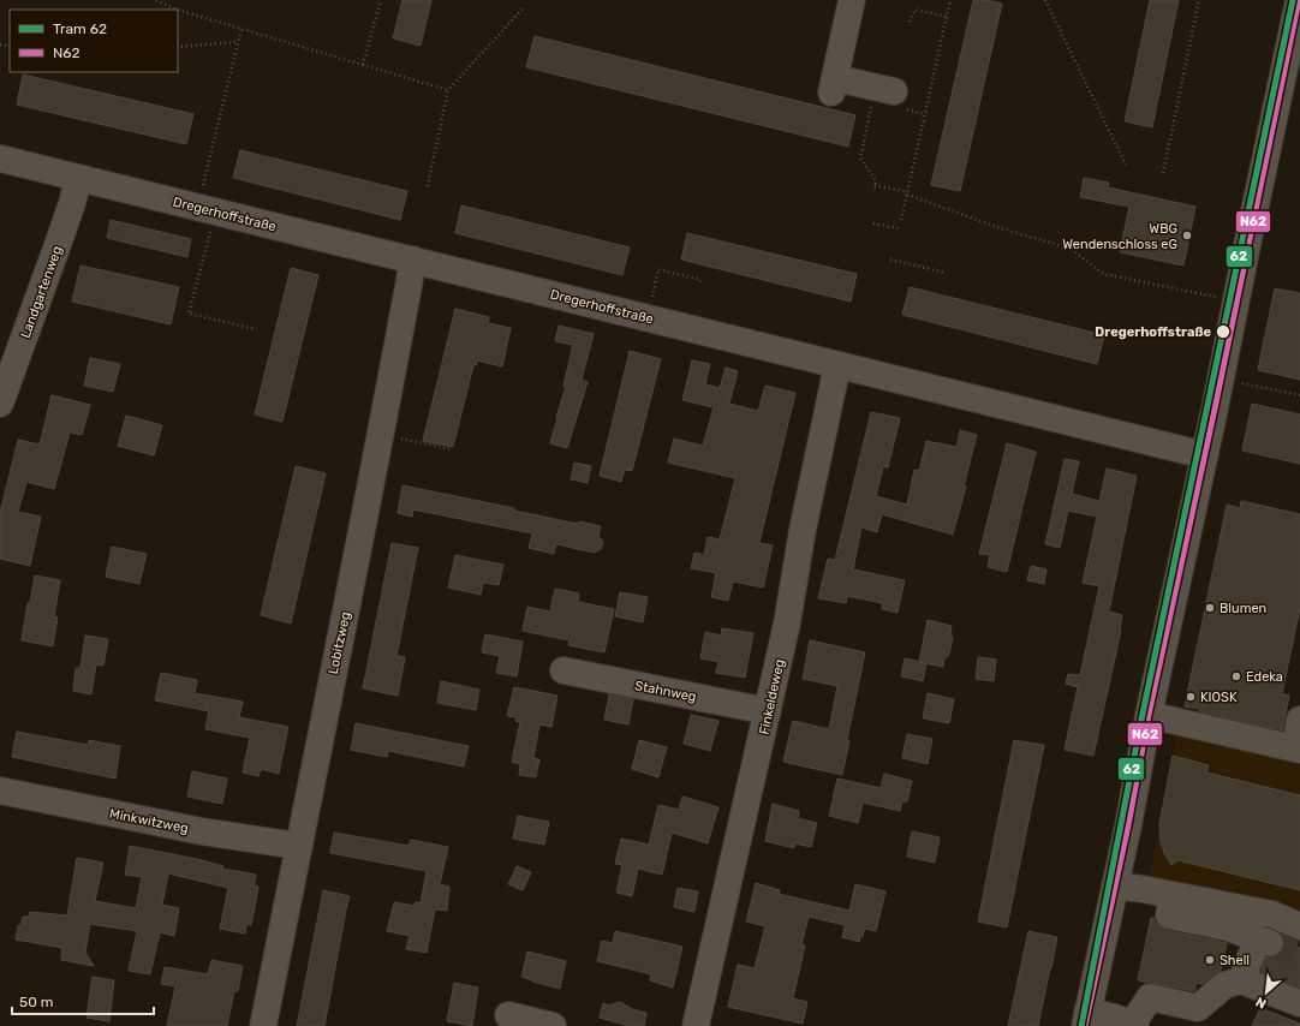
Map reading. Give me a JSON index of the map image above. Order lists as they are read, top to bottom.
{
  "streets": {
    "street": [
      "Dregerhoffstraße",
      "Landgartenweg",
      "Lobitzweg",
      "Stahnweg",
      "Finkeldeweg",
      "Minkwitzweg"
    ]
  },
  "crossings": [
    ["Dregerhoffstraße", "Landgartenweg"],
    ["Dregerhoffstraße", "Lobitzweg"],
    ["Dregerhoffstraße", "Finkeldeweg"],
    ["Lobitzweg", "Minkwitzweg"],
    ["Stahnweg", "Finkeldeweg"]
  ],
  "places": [
    "WBG Wendenschloss eG",
    "Dregerhoffstraße",
    "Blumen",
    "Edeka",
    "KIOSK",
    "Shell"
  ],
  "lines": ["tram line 62", "transit line N62"],
  "legend": ["Tram 62", "N62"],
  "scale_bar": "50 m",
  "north": "bottom left"
}
